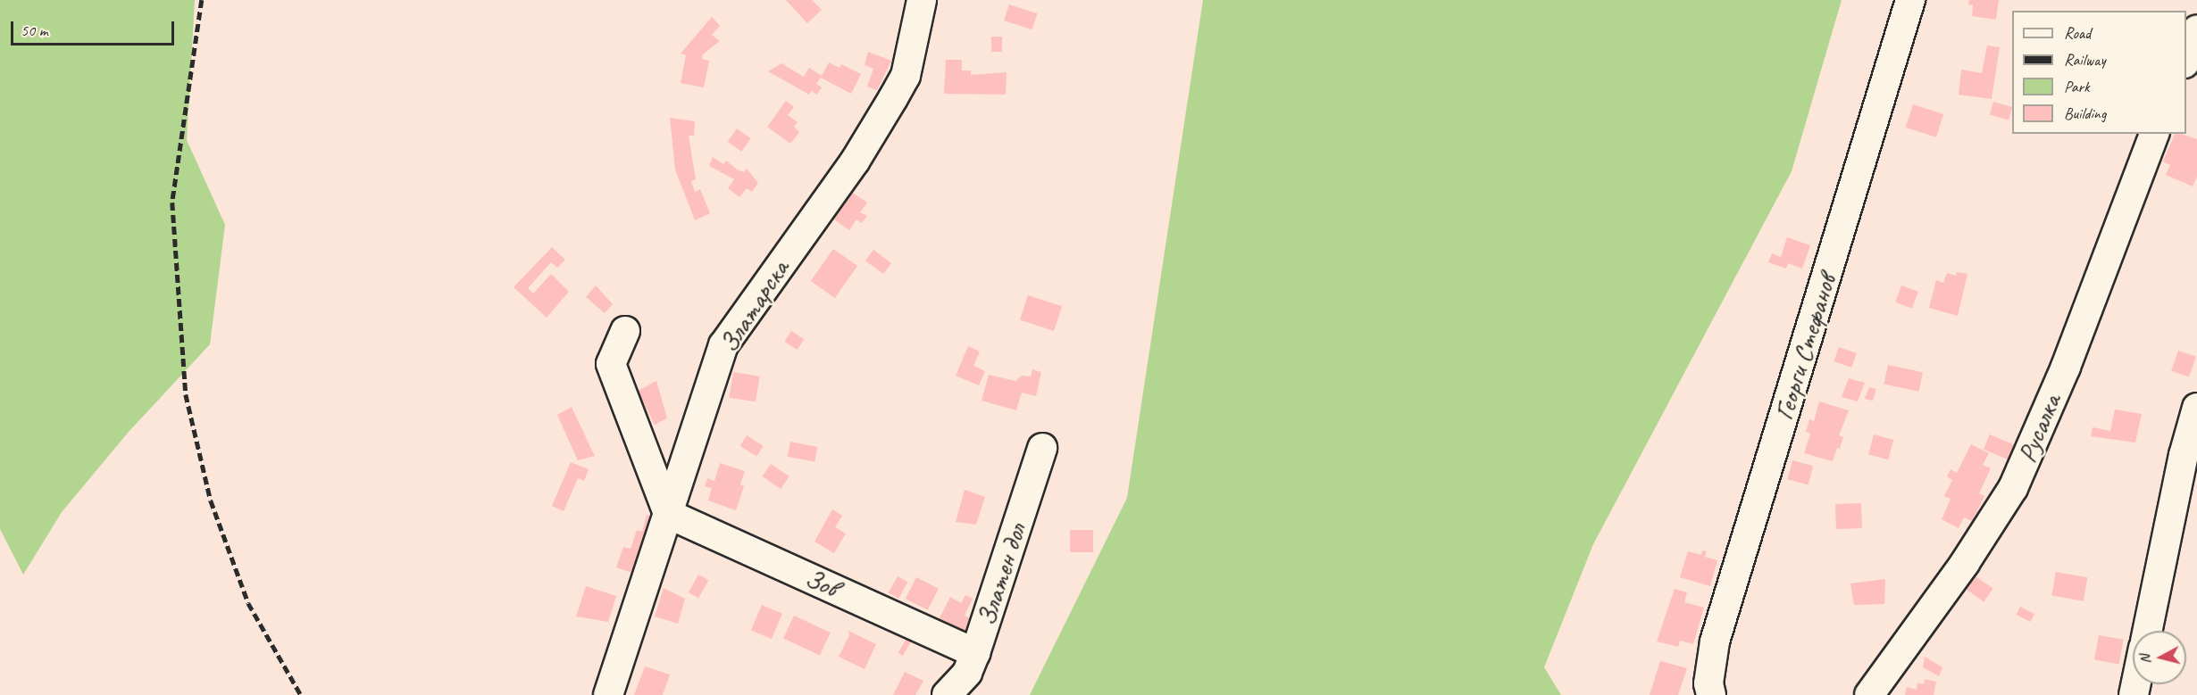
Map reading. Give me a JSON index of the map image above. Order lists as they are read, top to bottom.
{
  "streets": {
    "street": [
      "Златарска",
      "Георги Стефанов",
      "Русалка",
      "Златен дол",
      "Зов"
    ]
  },
  "crossings": [
    ["Златарска", "Зов"],
    ["Златен дол", "Зов"]
  ],
  "legend": [
    "Road",
    "Railway",
    "Park",
    "Building"
  ],
  "scale_bar": "50 m",
  "north": "left"
}
